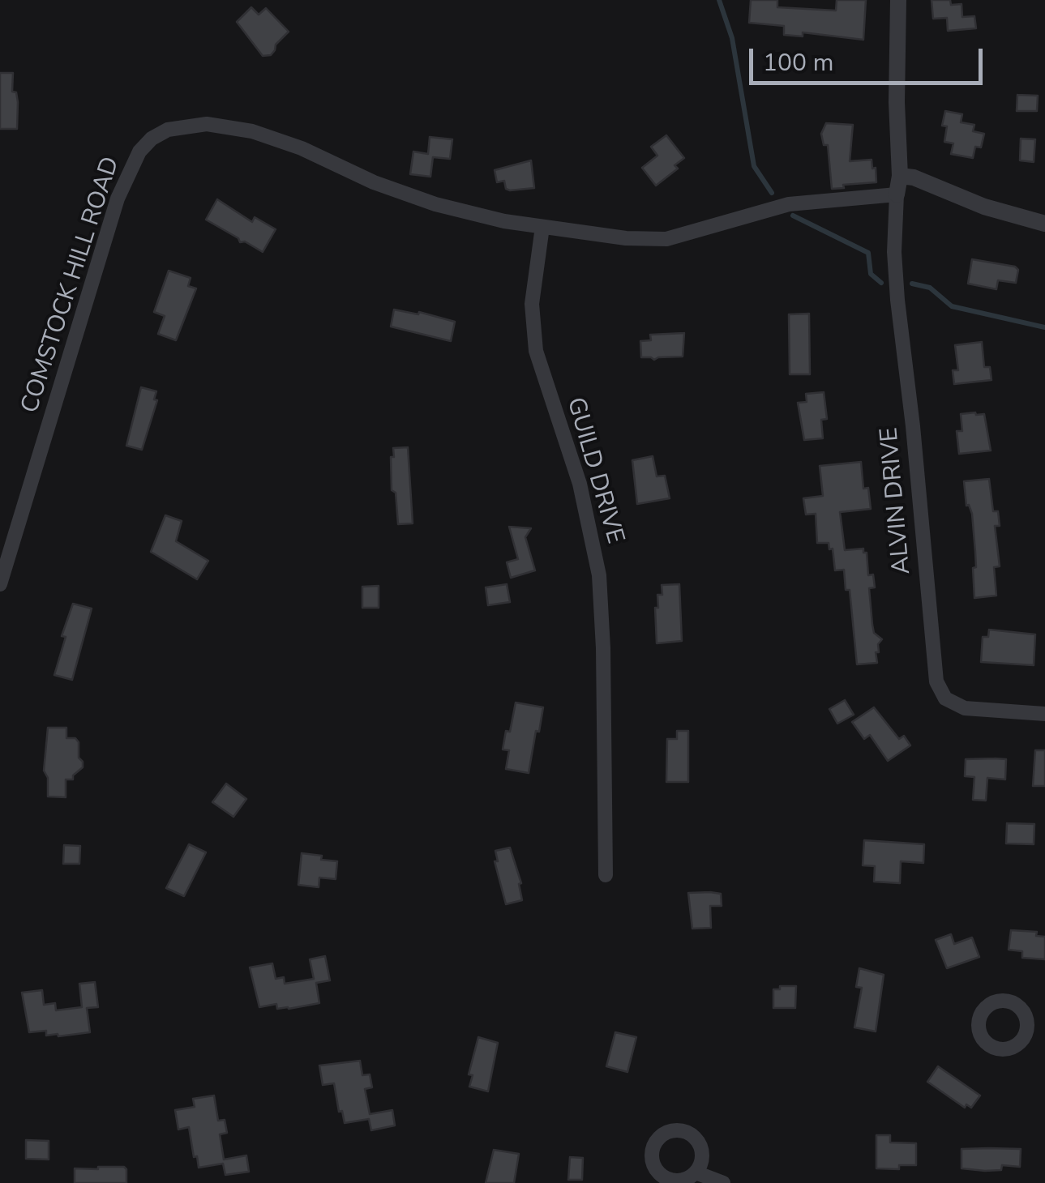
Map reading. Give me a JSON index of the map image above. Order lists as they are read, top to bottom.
{
  "streets": {
    "street": ["COMSTOCK HILL ROAD", "GUILD DRIVE", "ALVIN DRIVE"]
  },
  "crossings": [
    ["COMSTOCK HILL ROAD", "GUILD DRIVE"],
    ["COMSTOCK HILL ROAD", "ALVIN DRIVE"]
  ],
  "scale_bar": "100 m"
}
